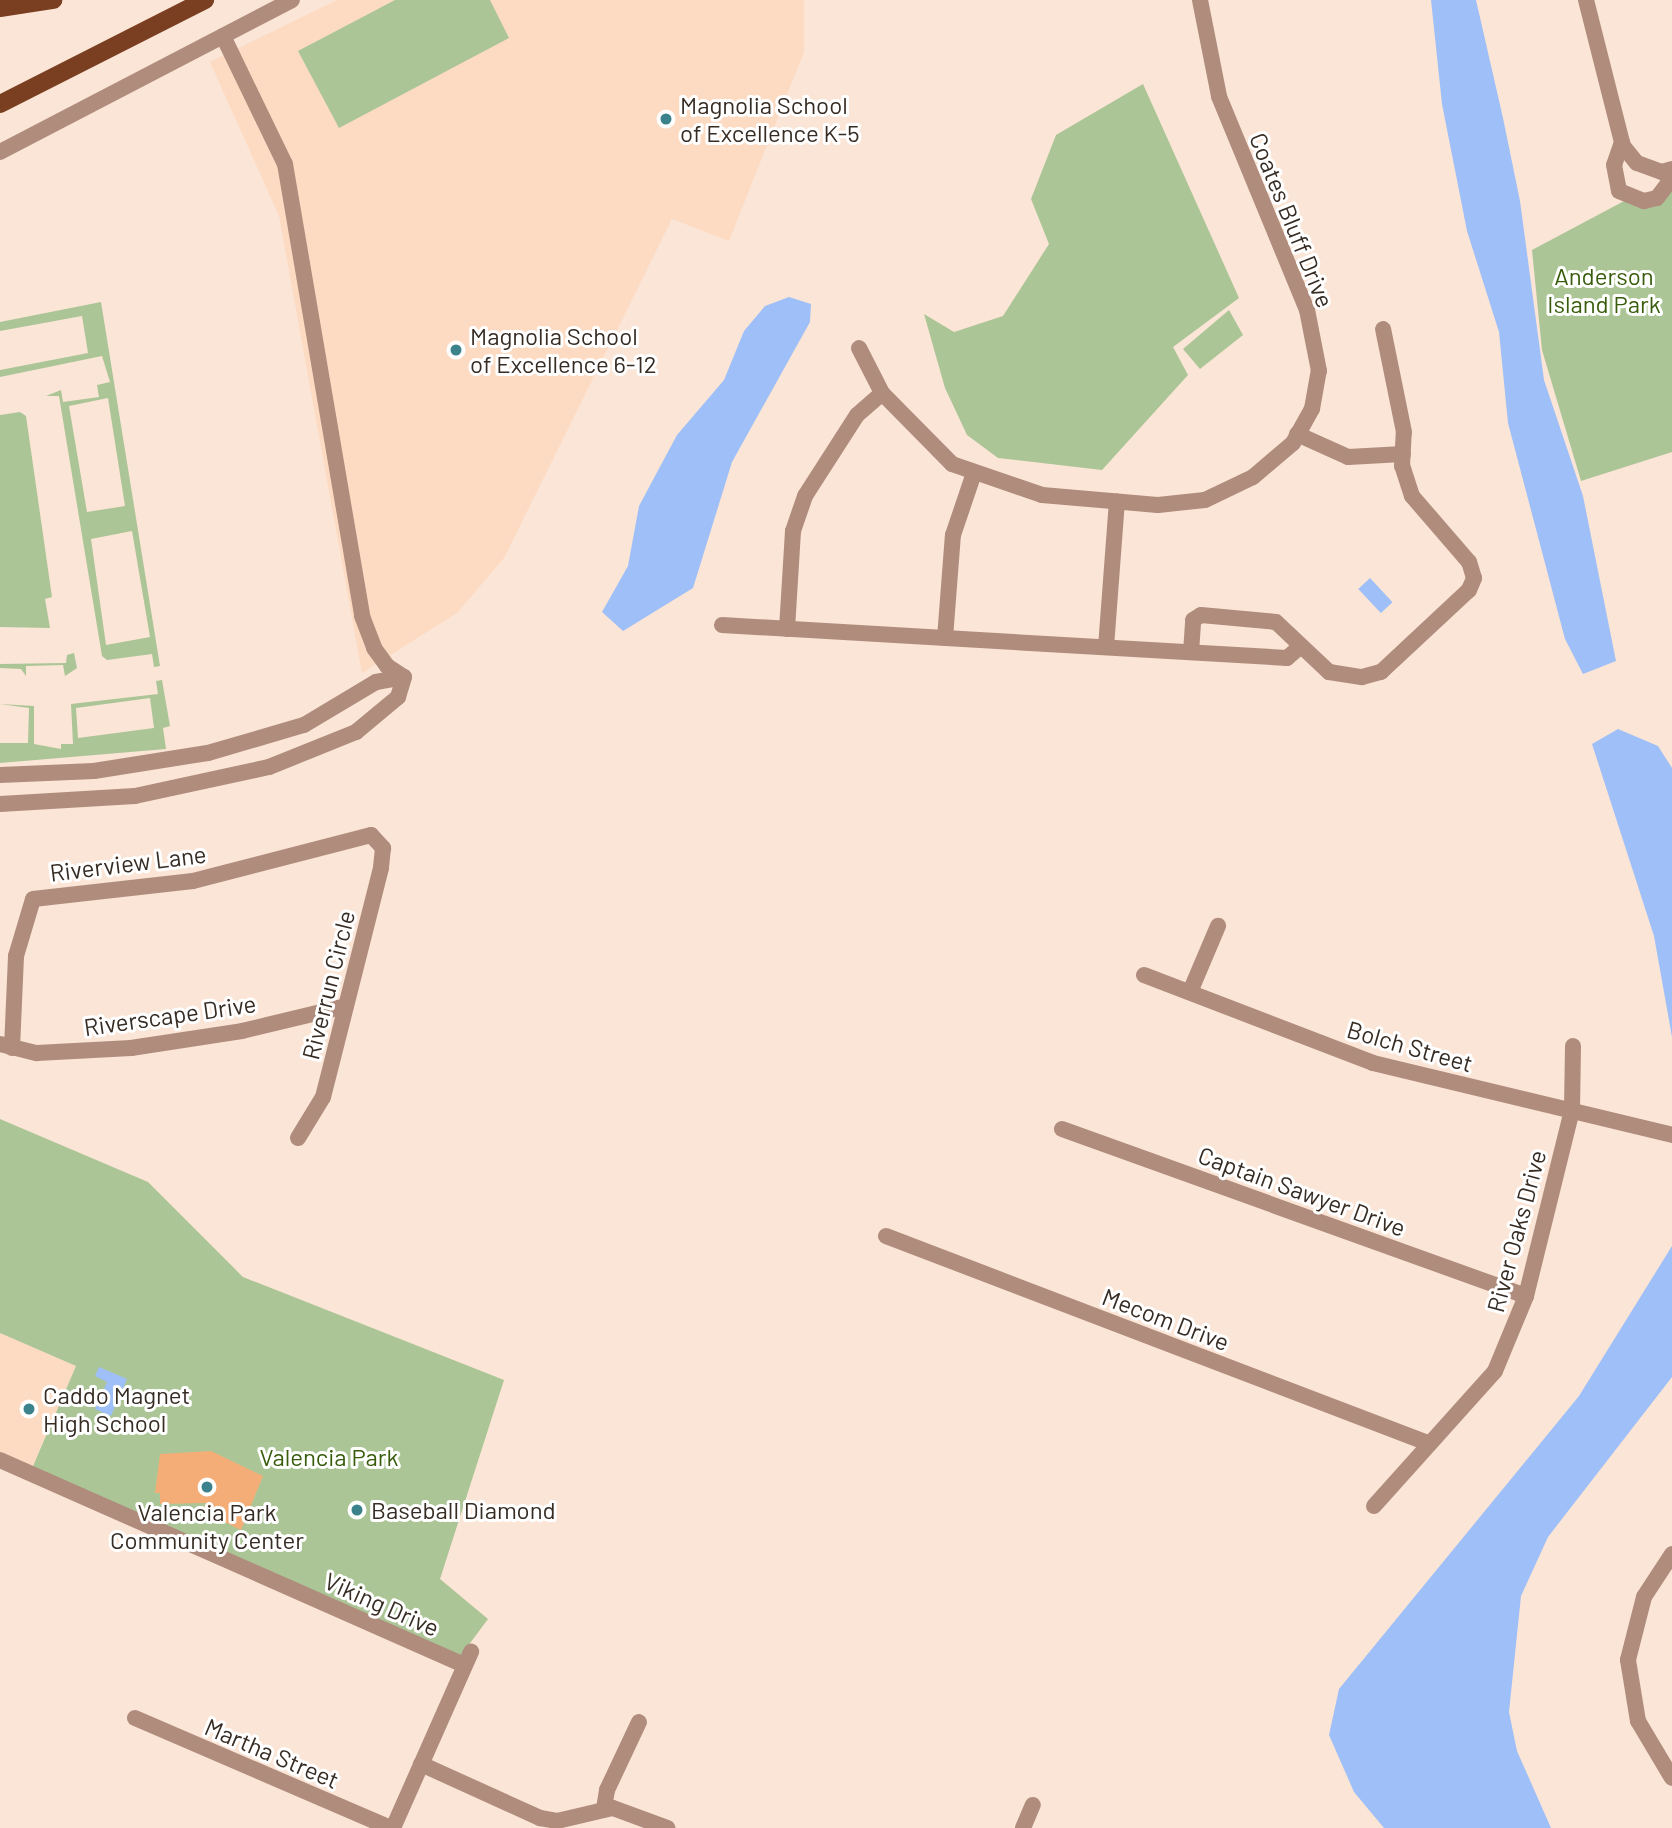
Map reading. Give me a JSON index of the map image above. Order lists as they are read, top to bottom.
{
  "streets": {
    "street": [
      "Coates Bluff Drive",
      "Riverview Lane",
      "Riverrun Circle",
      "Riverscape Drive",
      "Bolch Street",
      "Captain Sawyer Drive",
      "River Oaks Drive",
      "Mecom Drive",
      "Viking Drive",
      "Martha Street"
    ]
  },
  "crossings": [
    ["Riverview Lane", "Riverrun Circle"],
    ["Riverview Lane", "Riverscape Drive"],
    ["Riverrun Circle", "Riverscape Drive"],
    ["Bolch Street", "River Oaks Drive"],
    ["Captain Sawyer Drive", "River Oaks Drive"],
    ["River Oaks Drive", "Mecom Drive"]
  ],
  "parks": ["Anderson Island Park", "Valencia Park"],
  "places": [
    "Magnolia School of Excellence K-5",
    "Magnolia School of Excellence 6-12",
    "Caddo Magnet High School",
    "Valencia Park Community Center",
    "Baseball Diamond"
  ]
}
